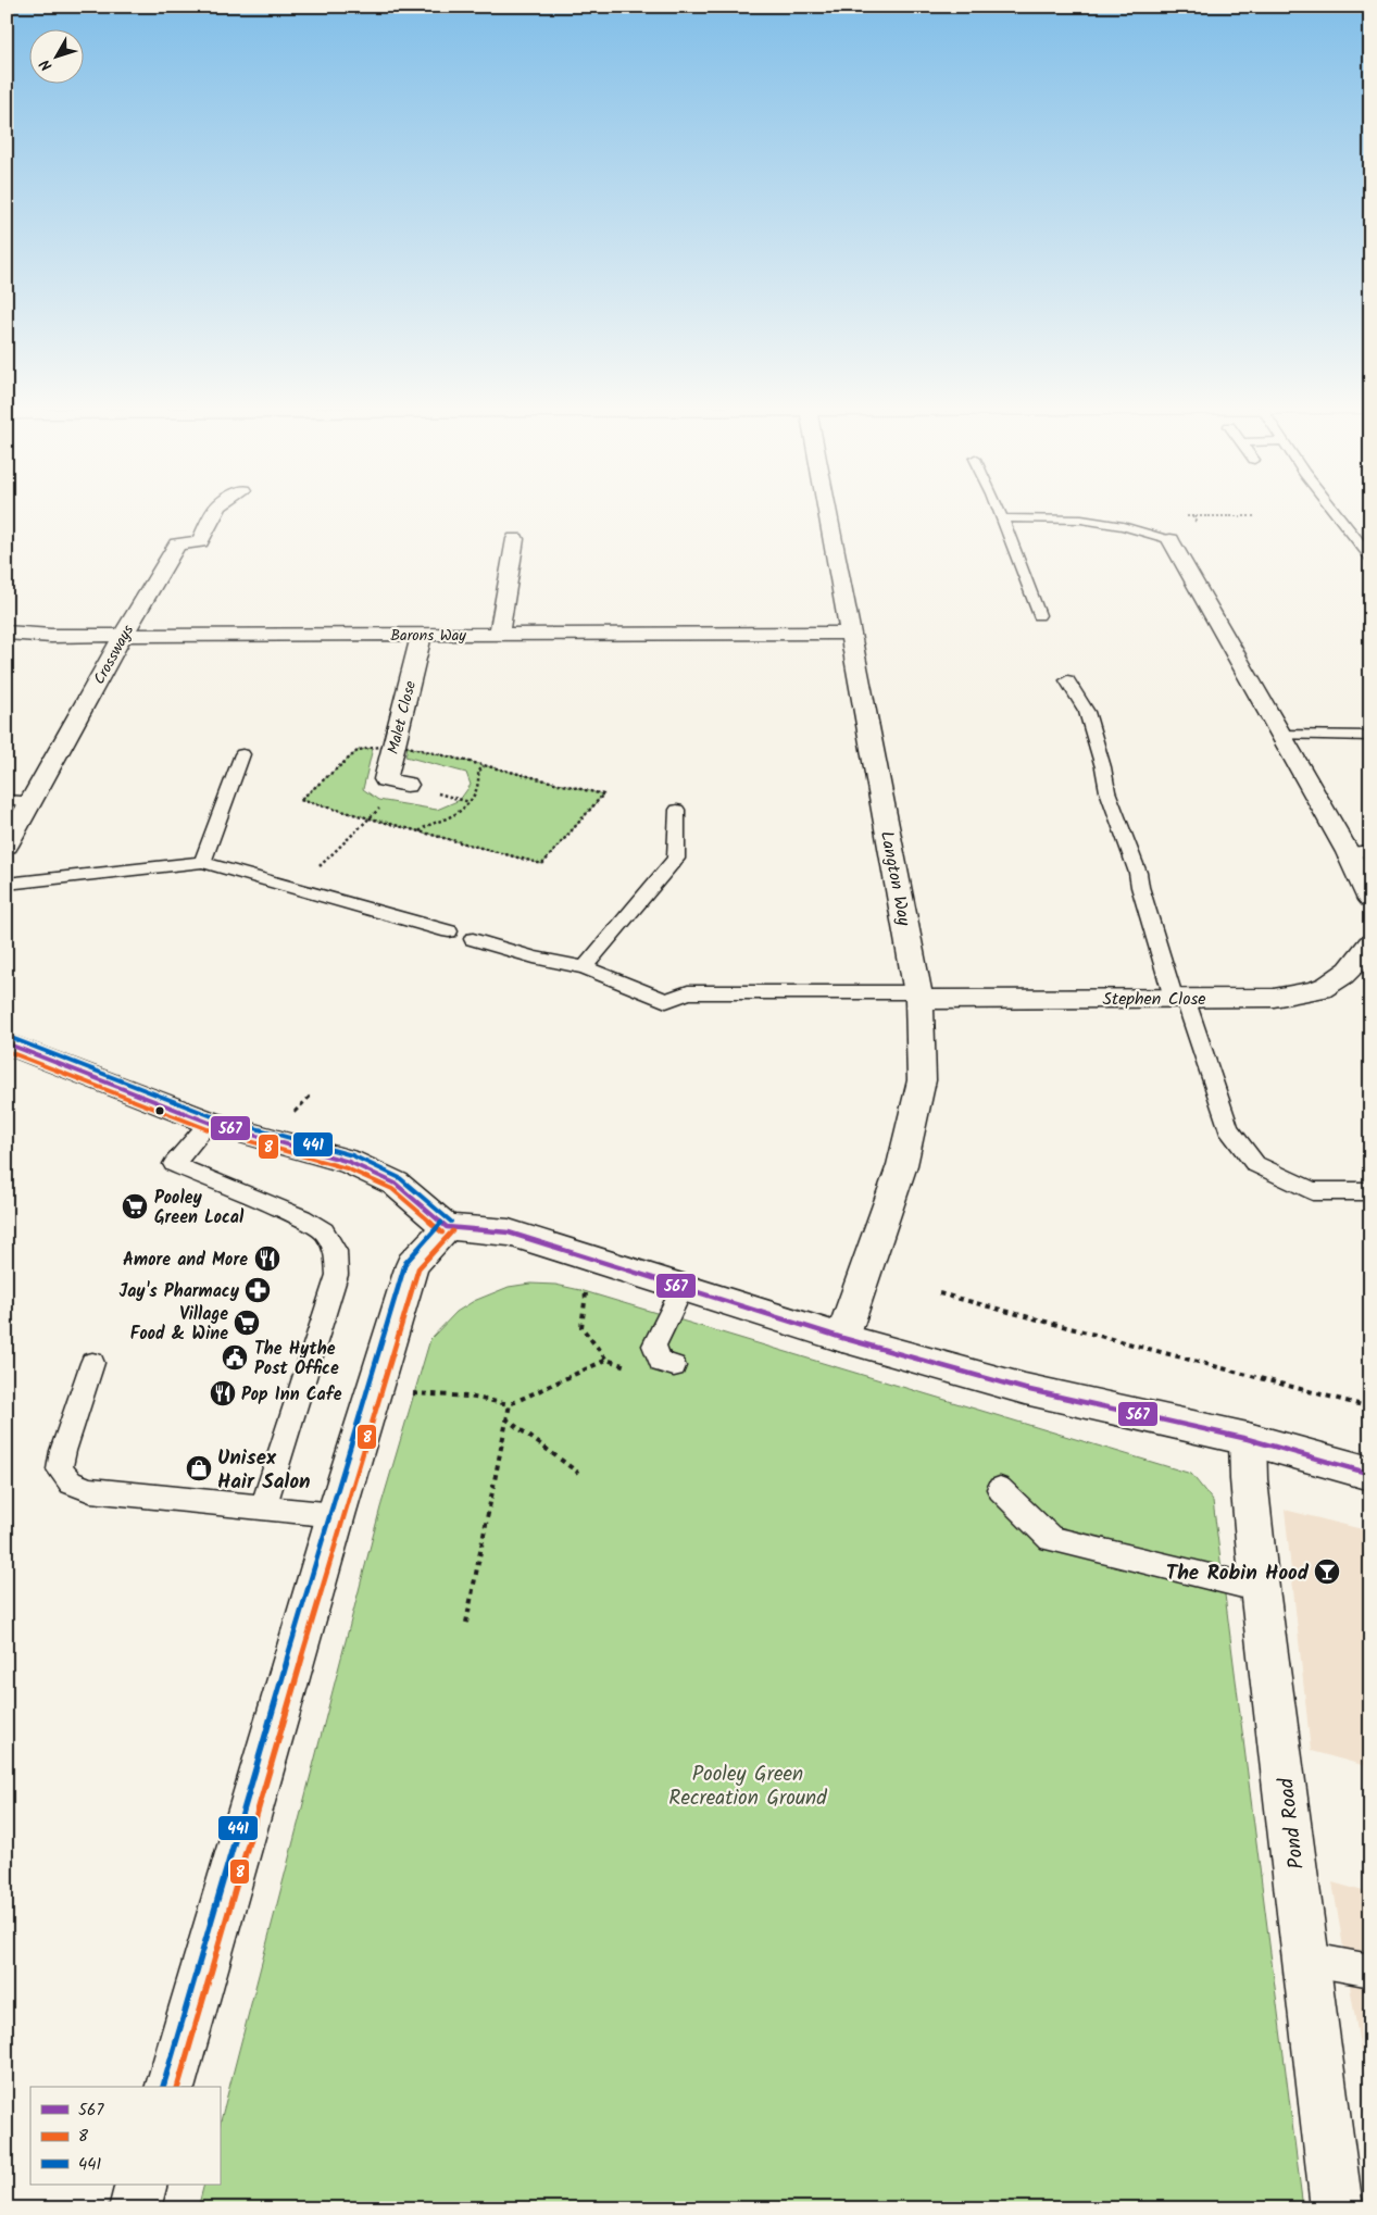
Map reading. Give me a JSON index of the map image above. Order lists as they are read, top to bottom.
{
  "streets": {
    "street": [
      "Barons Way",
      "Crossways",
      "Malet Close",
      "Langton Way",
      "Stephen Close",
      "Pond Road"
    ]
  },
  "crossings": [
    ["Barons Way", "Crossways"],
    ["Barons Way", "Malet Close"],
    ["Barons Way", "Langton Way"],
    ["Langton Way", "Stephen Close"]
  ],
  "parks": ["Pooley Green Recreation Ground"],
  "places": {
    "supermarket": ["Pooley Green Local", "Village Food & Wine"],
    "restaurant": ["Amore and More", "Pop Inn Cafe"],
    "pharmacy": ["Jay's Pharmacy"],
    "public building": ["The Hythe Post Office"],
    "shop": ["Unisex Hair Salon"],
    "bar": ["The Robin Hood"]
  },
  "lines": ["transit line 441", "transit line 567", "transit line 8"],
  "legend": ["567", "8", "441"],
  "north": "bottom left"
}
